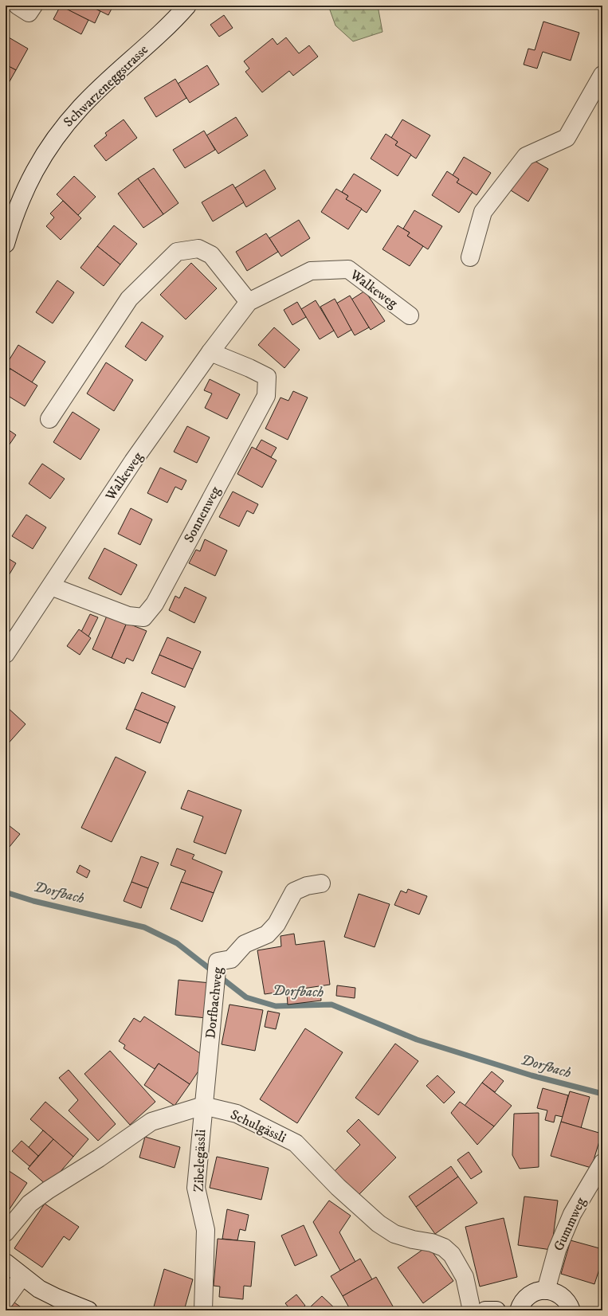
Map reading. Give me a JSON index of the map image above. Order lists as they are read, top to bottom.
{
  "streets": {
    "street": [
      "Schwarzeneggstrasse",
      "Walkeweg",
      "Sonnenweg",
      "Dorfbachweg",
      "Schulgässli",
      "Zibelegässli",
      "Gummweg"
    ]
  },
  "crossings": [
    ["Walkeweg", "Sonnenweg"],
    ["Dorfbachweg", "Schulgässli"],
    ["Dorfbachweg", "Zibelegässli"],
    ["Schulgässli", "Zibelegässli"]
  ],
  "water": ["Dorfbach"]
}
